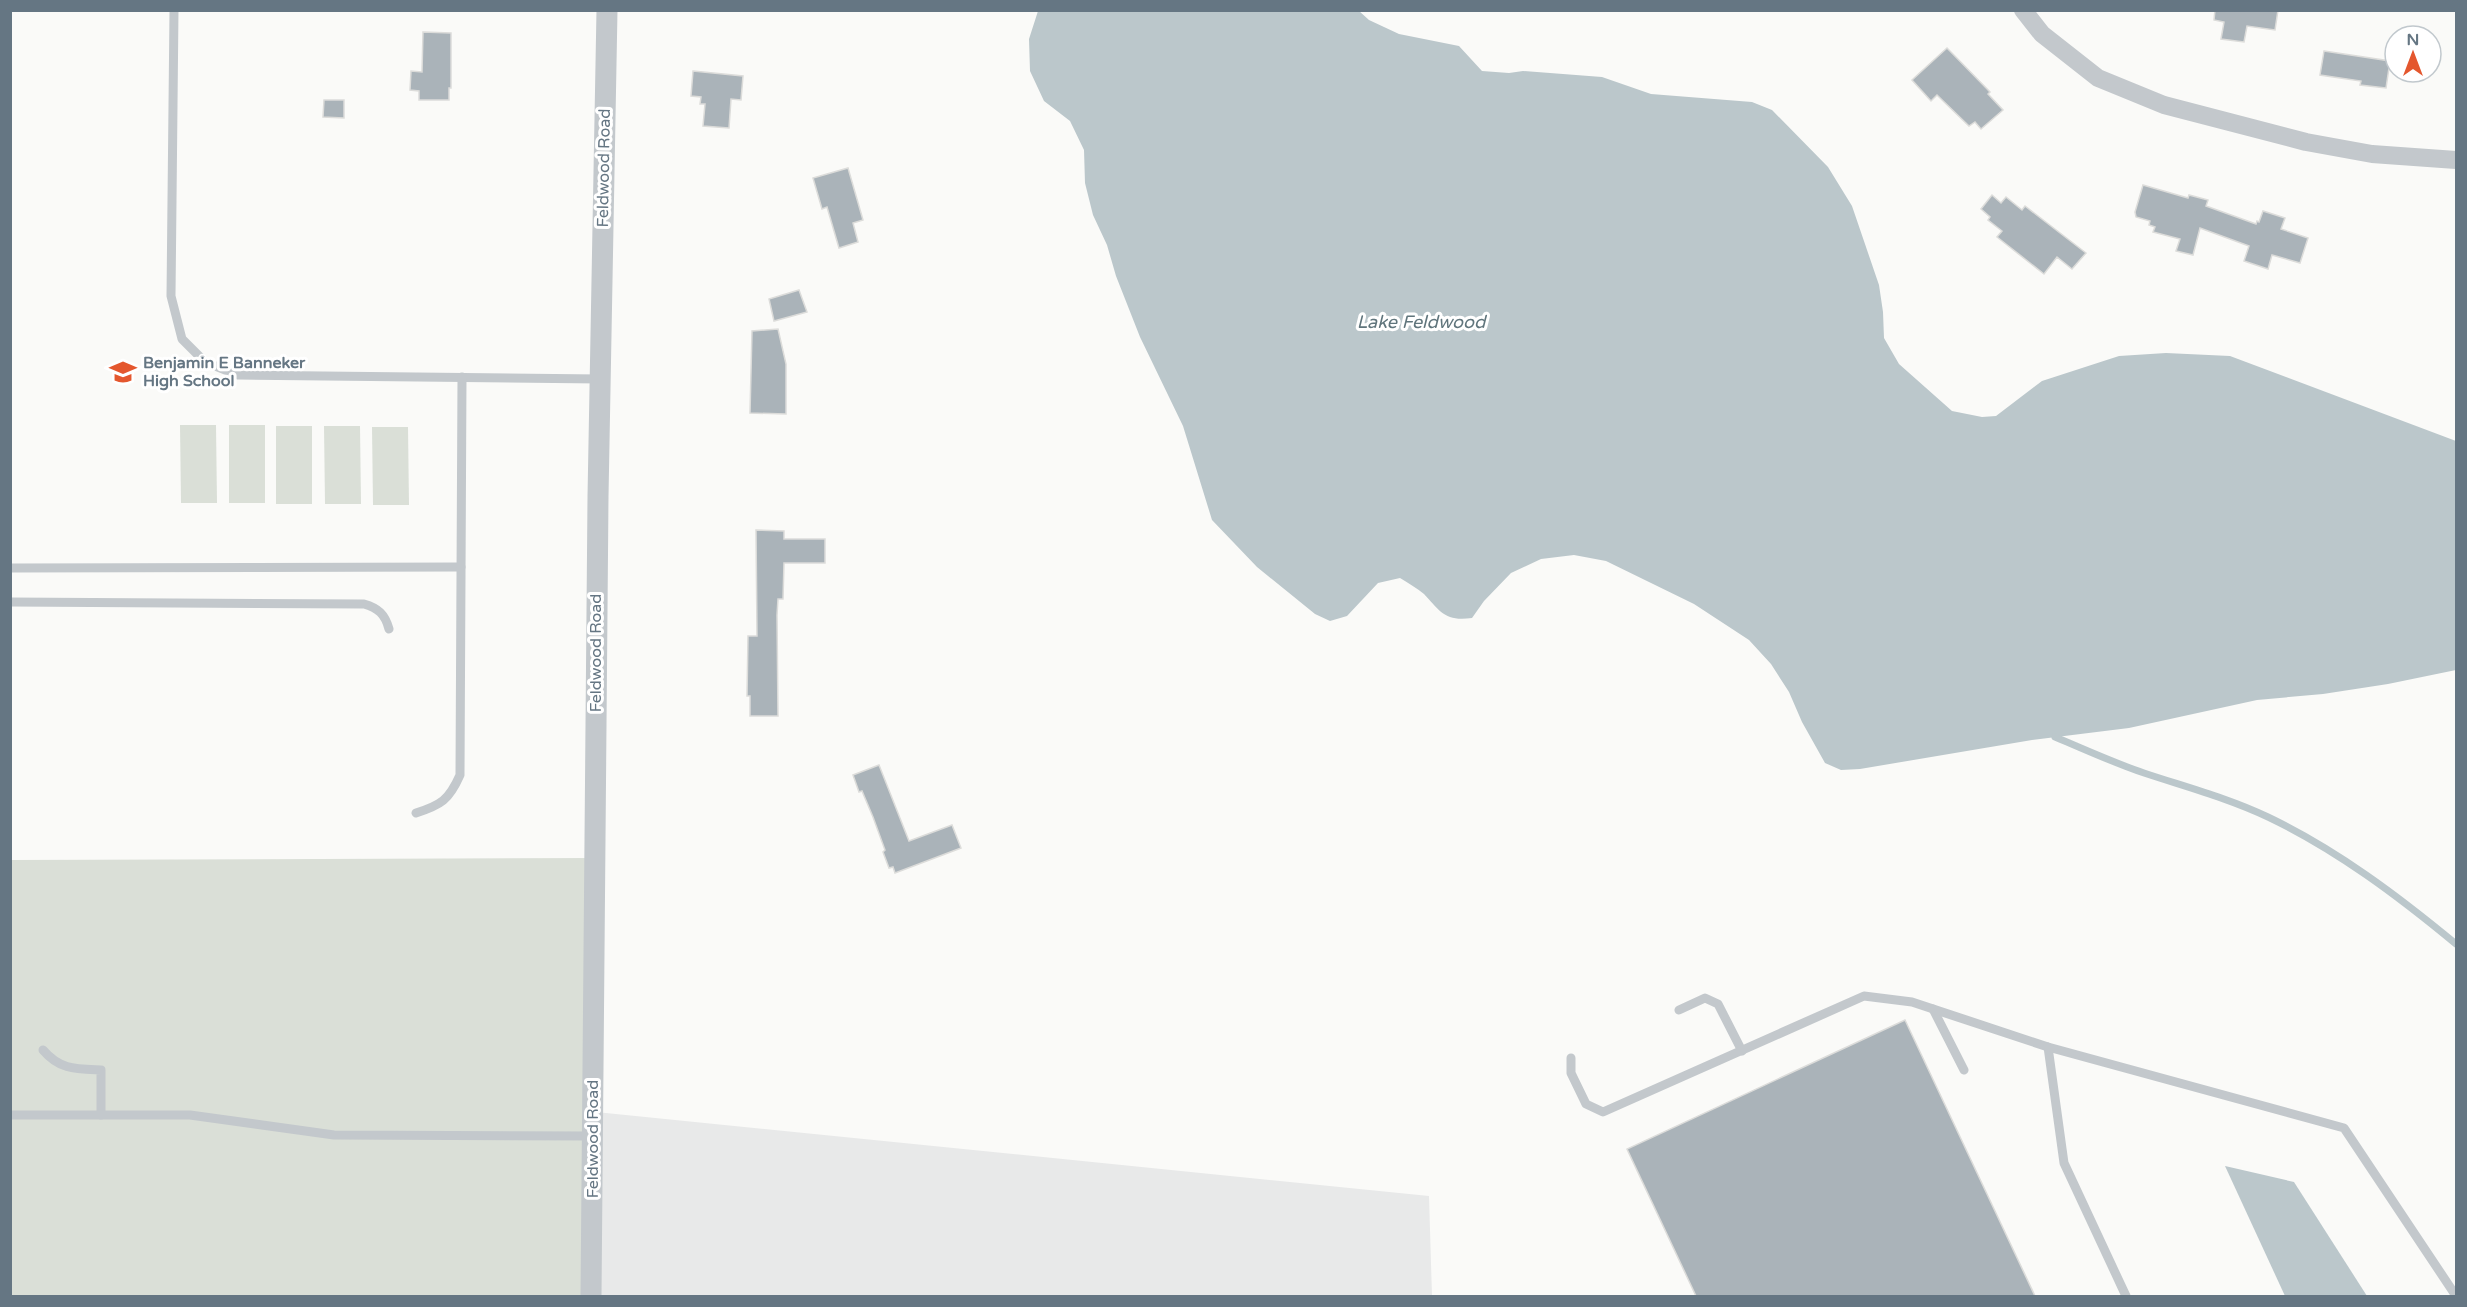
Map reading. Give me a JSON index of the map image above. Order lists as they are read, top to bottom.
{
  "streets": {
    "street": ["Feldwood Road"]
  },
  "water": ["Lake Feldwood"],
  "places": {
    "school or university": ["Benjamin E Banneker High School"]
  },
  "north": "top"
}
